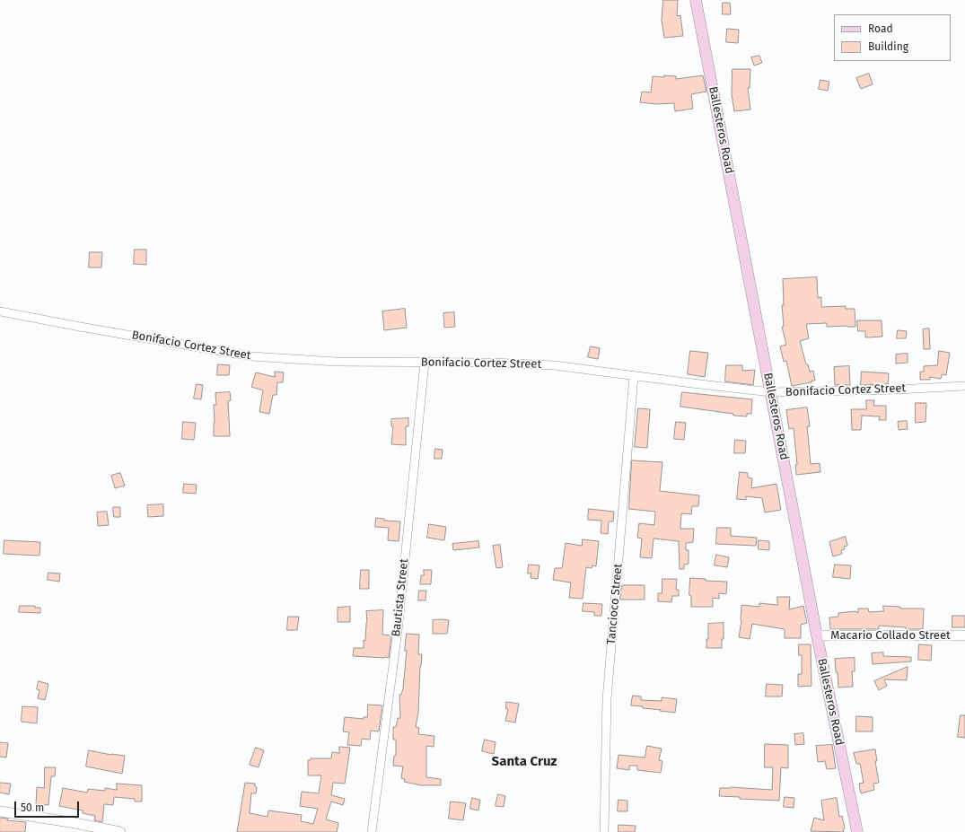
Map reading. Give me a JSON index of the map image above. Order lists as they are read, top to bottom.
{
  "streets": {
    "main road": ["Ballesteros Road"],
    "street": [
      "Bonifacio Cortez Street",
      "Bautista Street",
      "Tancioco Street",
      "Macario Collado Street"
    ]
  },
  "crossings": [
    ["Ballesteros Road", "Bonifacio Cortez Street"],
    ["Ballesteros Road", "Macario Collado Street"],
    ["Bonifacio Cortez Street", "Bautista Street"],
    ["Bonifacio Cortez Street", "Tancioco Street"]
  ],
  "districts": ["Santa Cruz"],
  "legend": ["Road", "Building"],
  "scale_bar": "50 m"
}
